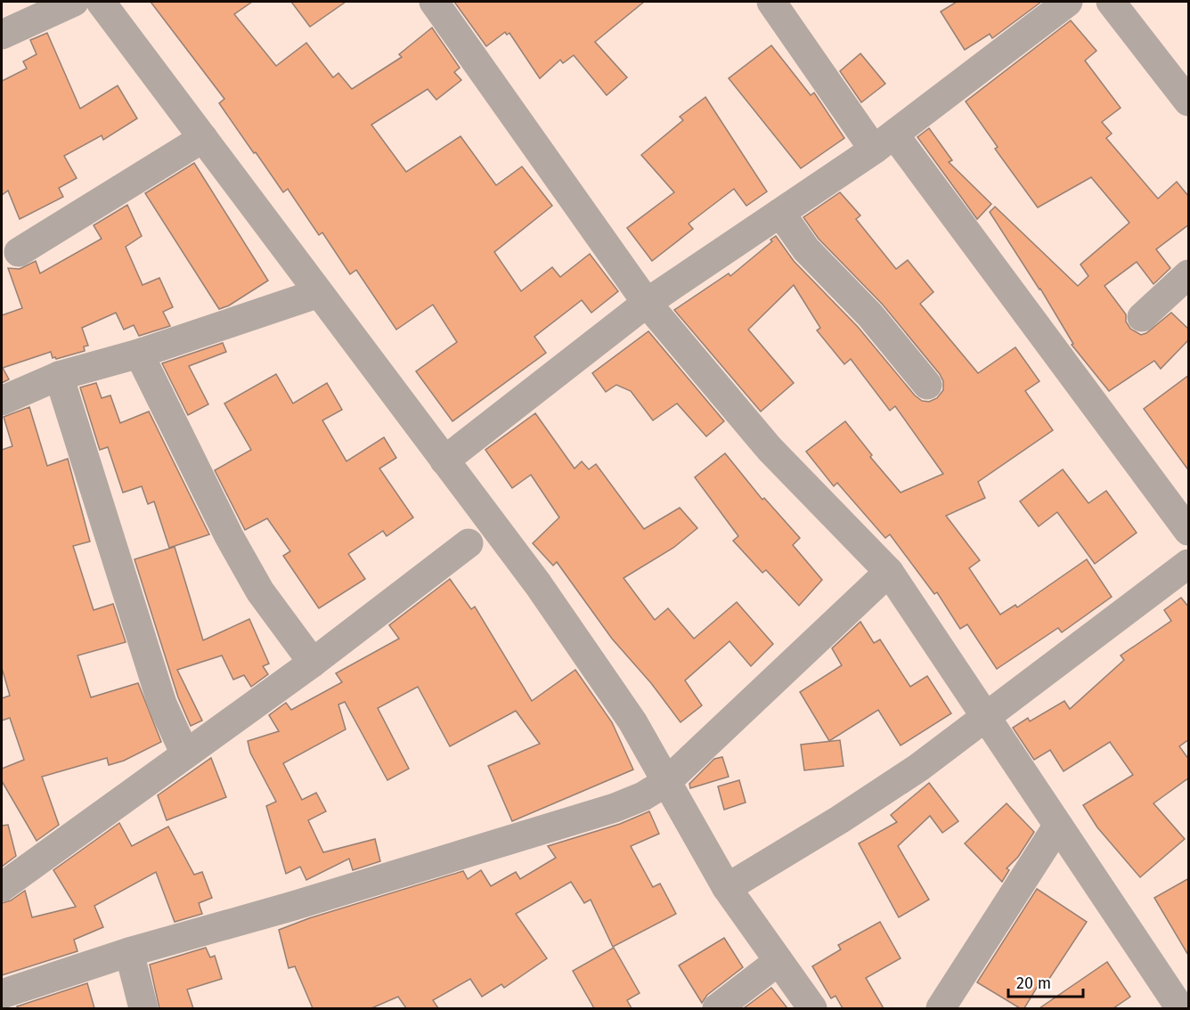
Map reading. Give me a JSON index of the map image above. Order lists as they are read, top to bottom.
{
  "scale_bar": "20 m"
}
